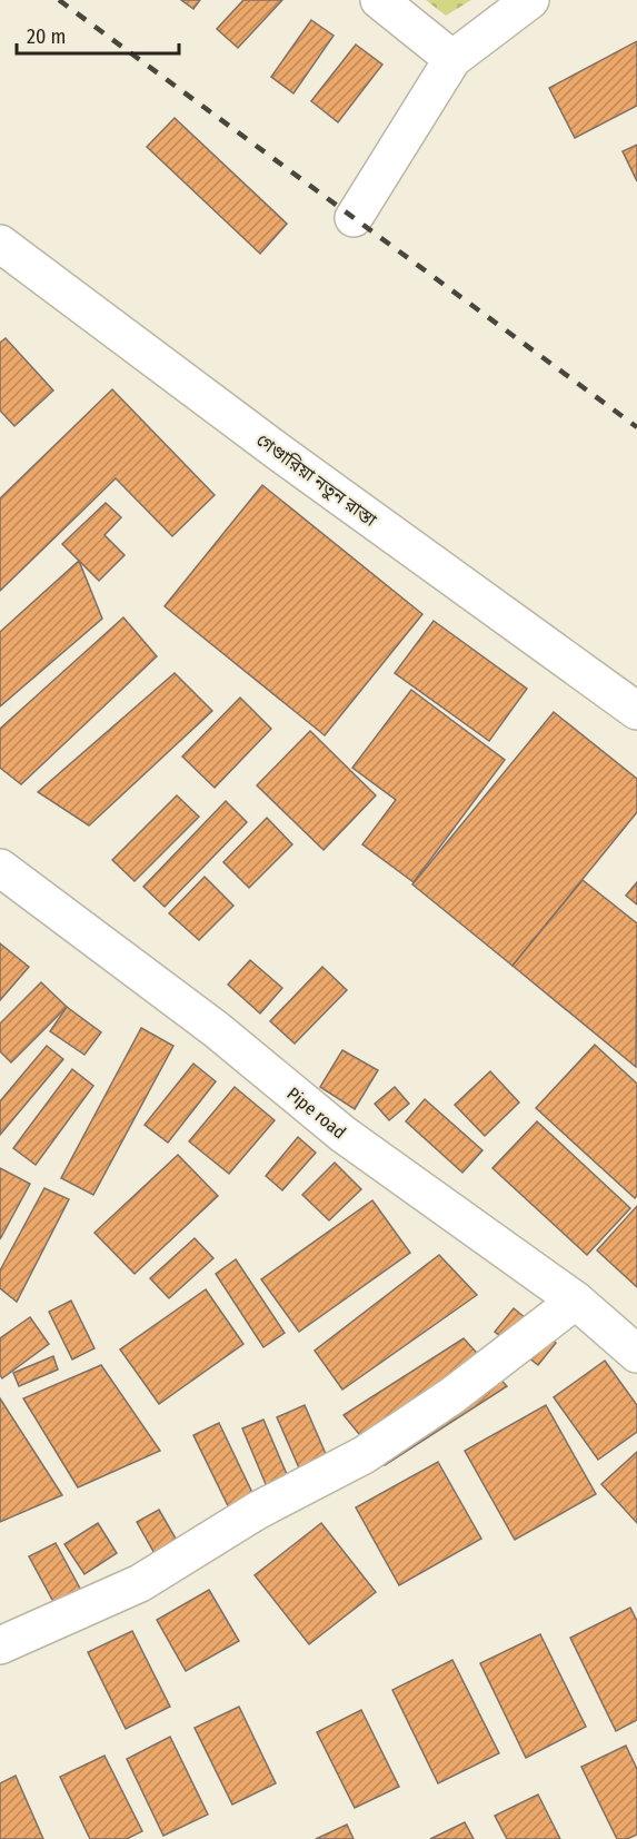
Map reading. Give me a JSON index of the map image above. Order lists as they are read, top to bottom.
{
  "streets": {
    "street": ["গেণ্ডারিয়া নতুন রাস্তা", "Pipe road"]
  },
  "scale_bar": "20 m"
}
